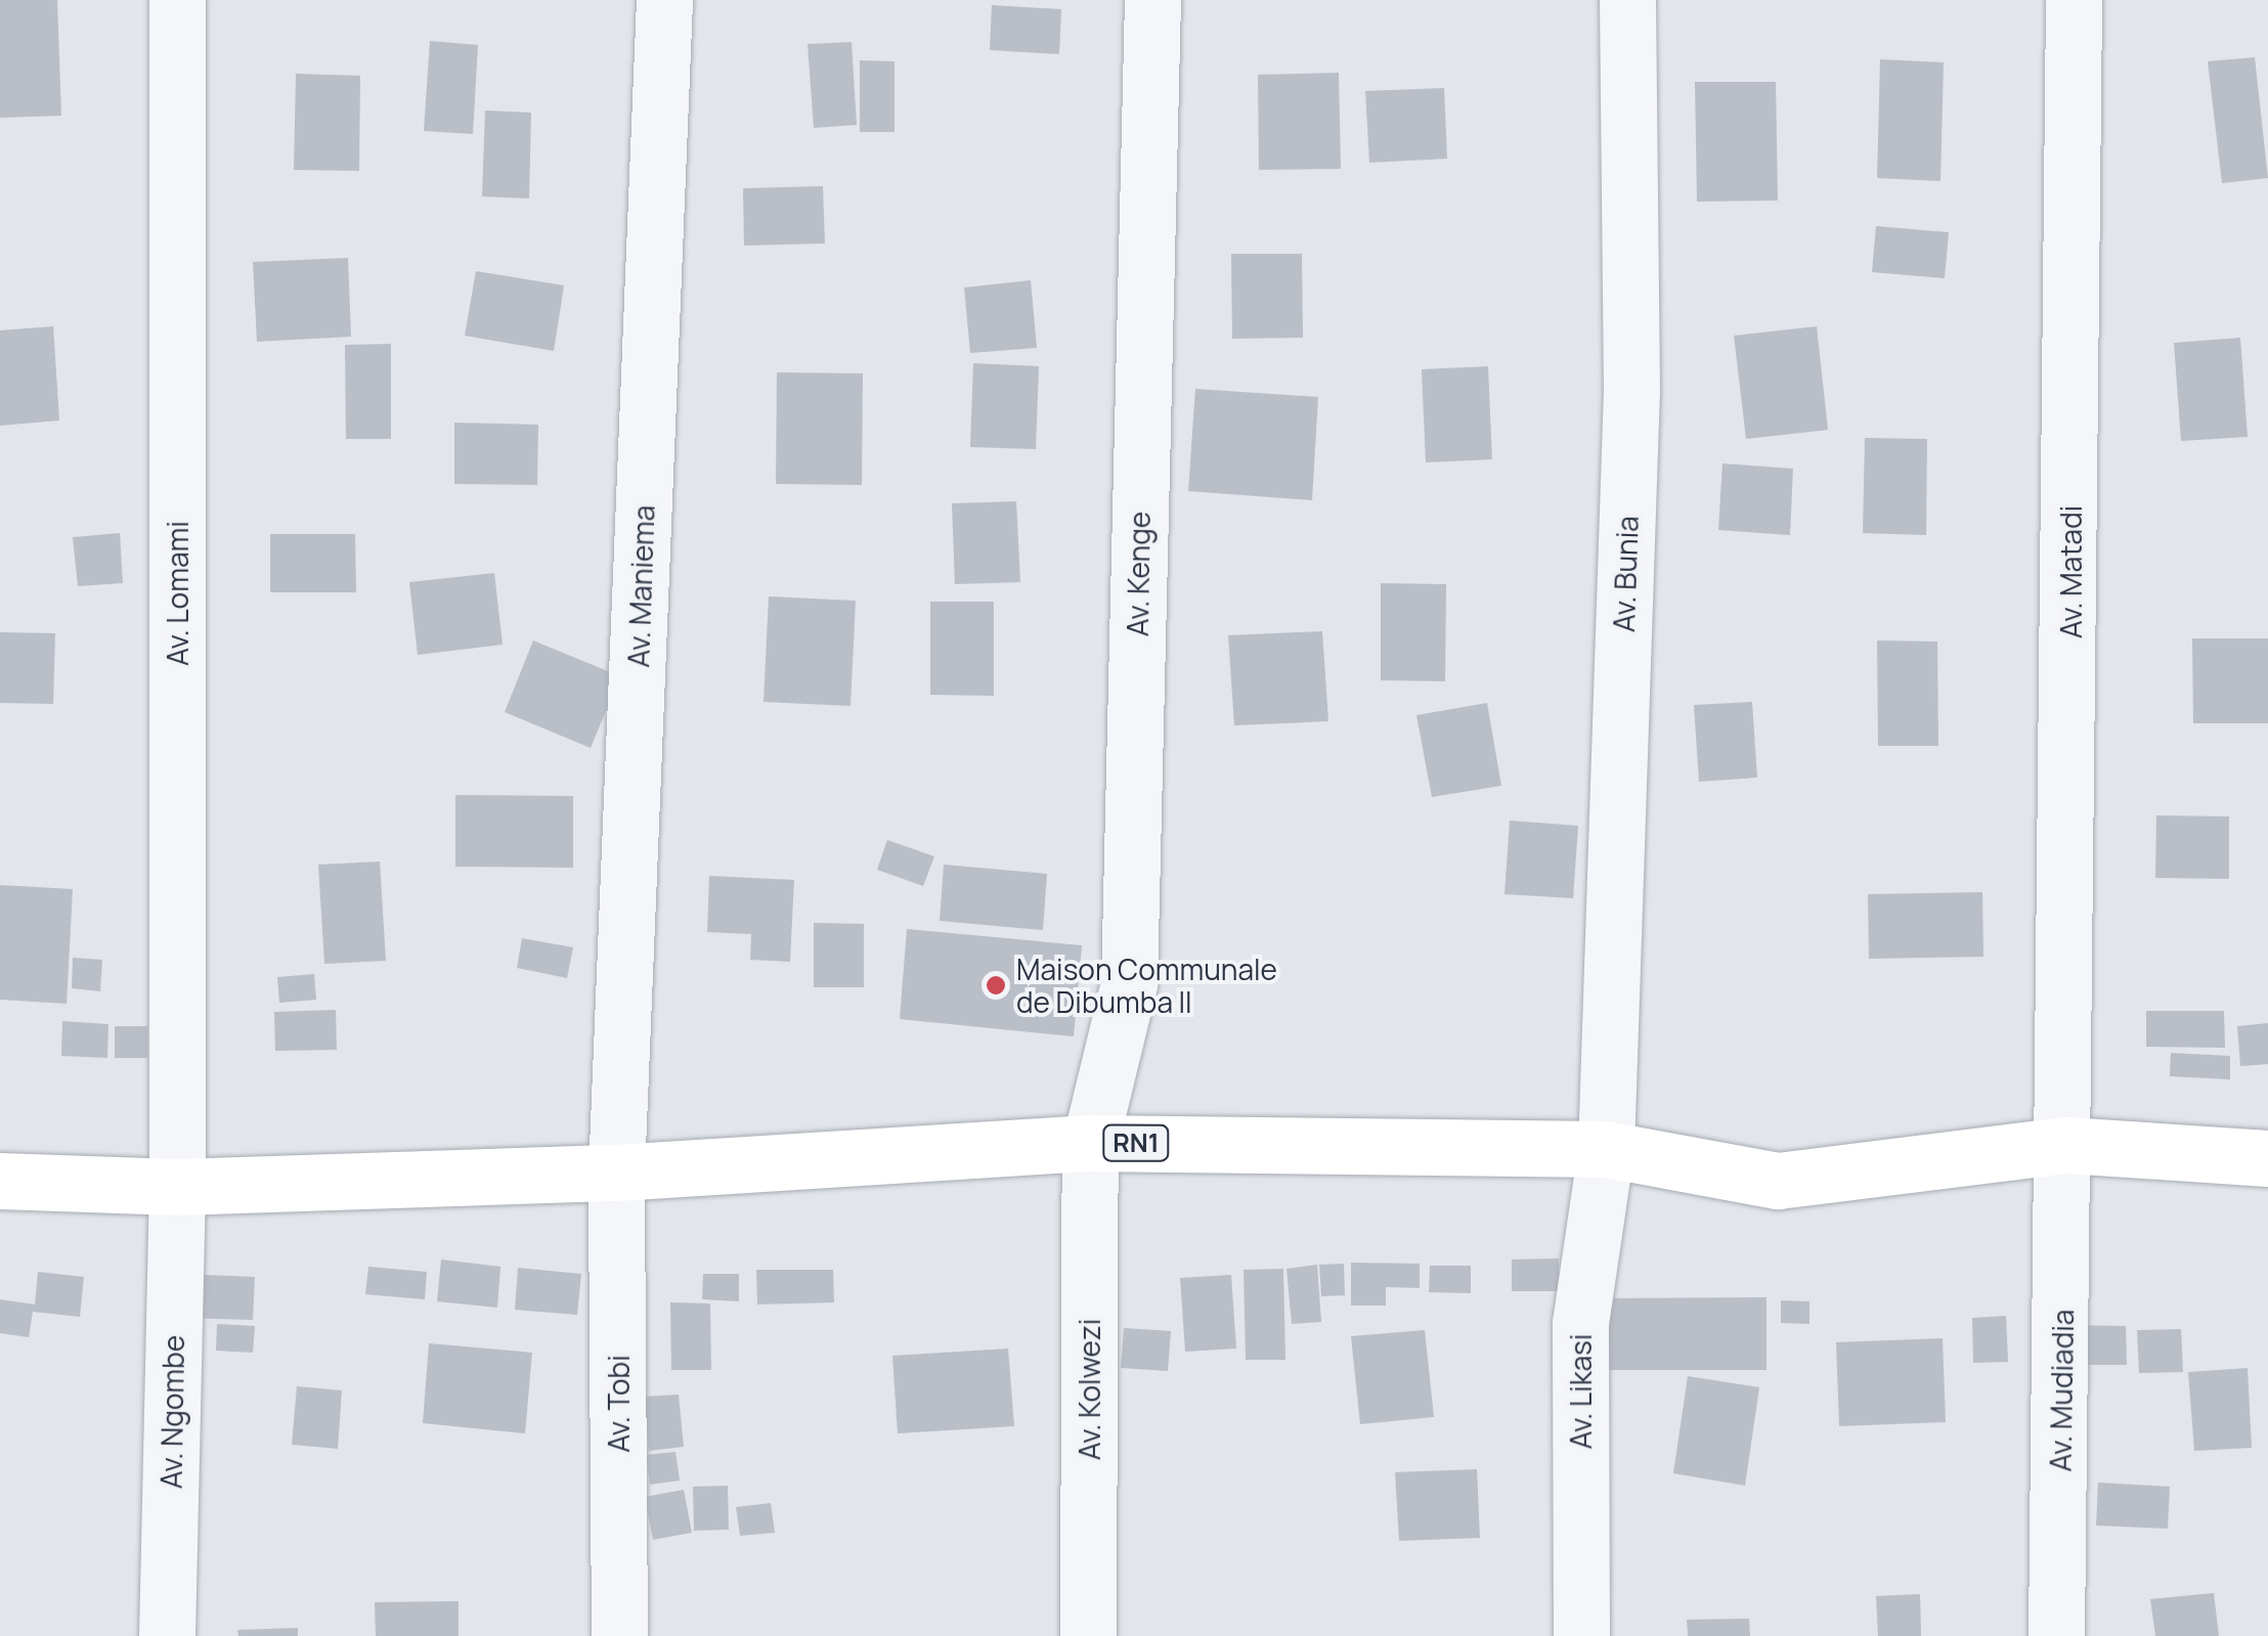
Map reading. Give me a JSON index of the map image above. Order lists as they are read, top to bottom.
{
  "streets": {
    "highway": ["RN1"],
    "street": [
      "Av. Matadi",
      "Av. Kenge",
      "Av. Bunia",
      "Av. Maniema",
      "Av. Lomami",
      "Av. Kolwezi",
      "Av. Mudiadia",
      "Av. Likasi",
      "Av. Tobi",
      "Av. Ngombe"
    ]
  },
  "crossings": [
    ["Av. Matadi", "RN1"],
    ["Av. Matadi", "Av. Mudiadia"],
    ["Av. Kenge", "RN1"],
    ["Av. Kenge", "Av. Kolwezi"],
    ["Av. Bunia", "RN1"],
    ["Av. Bunia", "Av. Likasi"],
    ["Av. Maniema", "RN1"],
    ["Av. Maniema", "Av. Tobi"],
    ["Av. Lomami", "RN1"],
    ["Av. Lomami", "Av. Ngombe"],
    ["RN1", "Av. Kolwezi"],
    ["RN1", "Av. Mudiadia"],
    ["RN1", "Av. Likasi"],
    ["RN1", "Av. Tobi"],
    ["RN1", "Av. Ngombe"]
  ],
  "places": ["Maison Communale de Dibumba II"]
}
